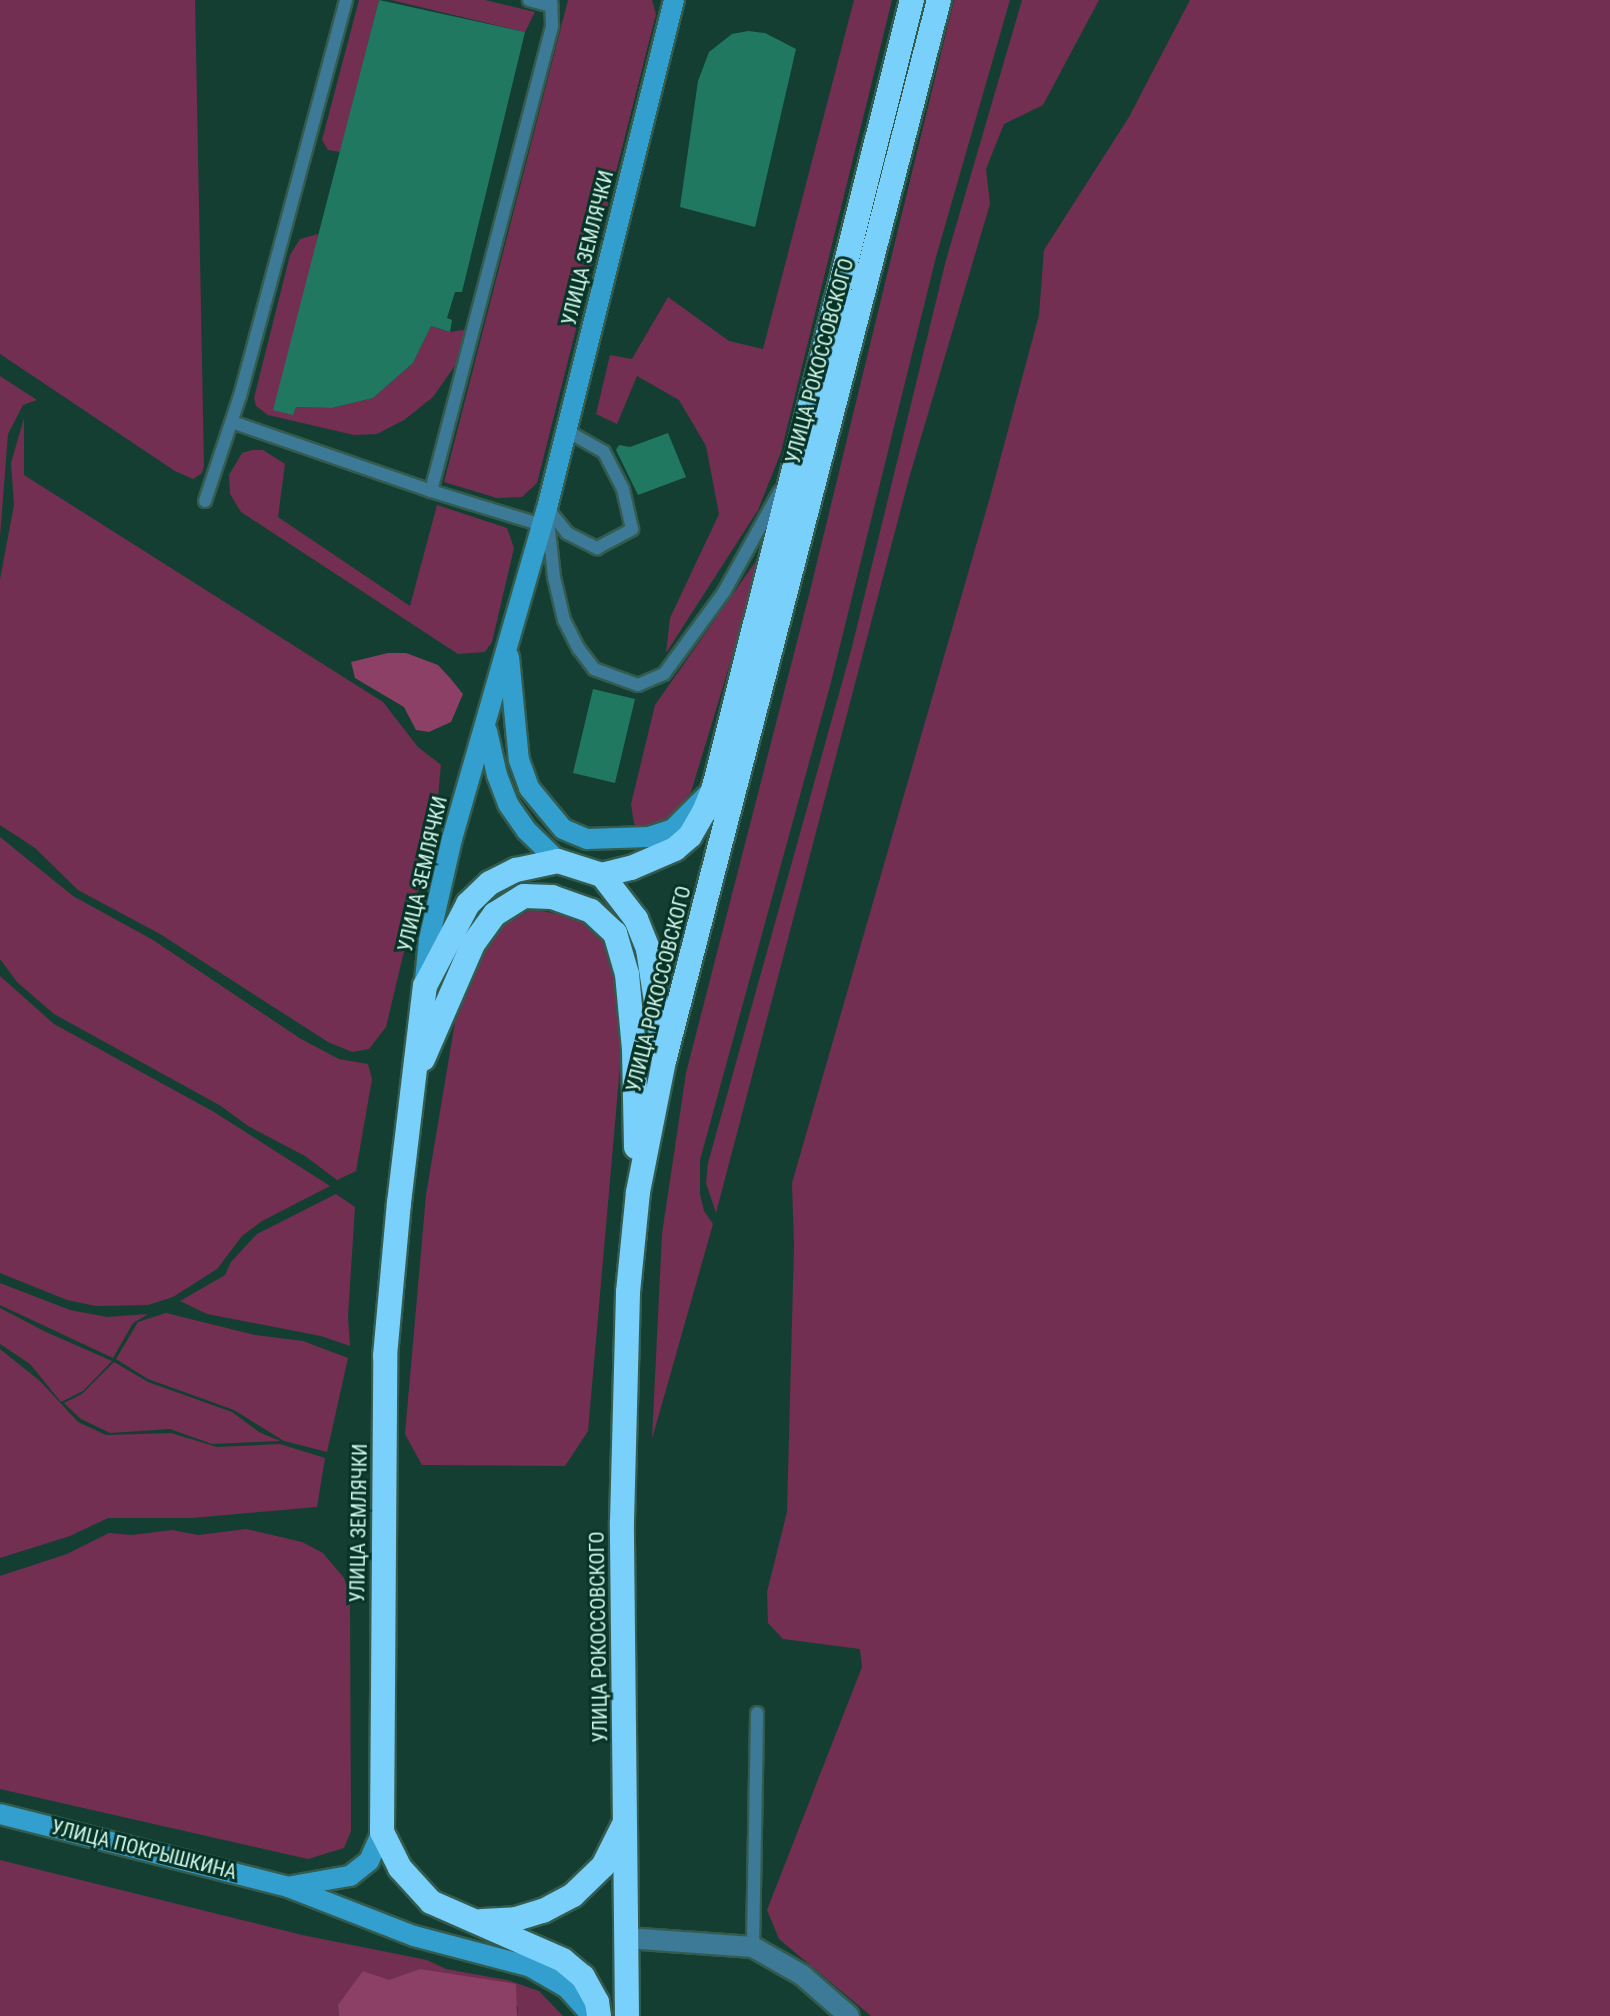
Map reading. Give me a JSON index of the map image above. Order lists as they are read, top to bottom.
{
  "streets": {
    "highway": ["УЛИЦА ЗЕМЛЯЧКИ", "УЛИЦА РОКОССОВСКОГО"],
    "main road": ["УЛИЦА ПОКРЫШКИНА"]
  }
}
